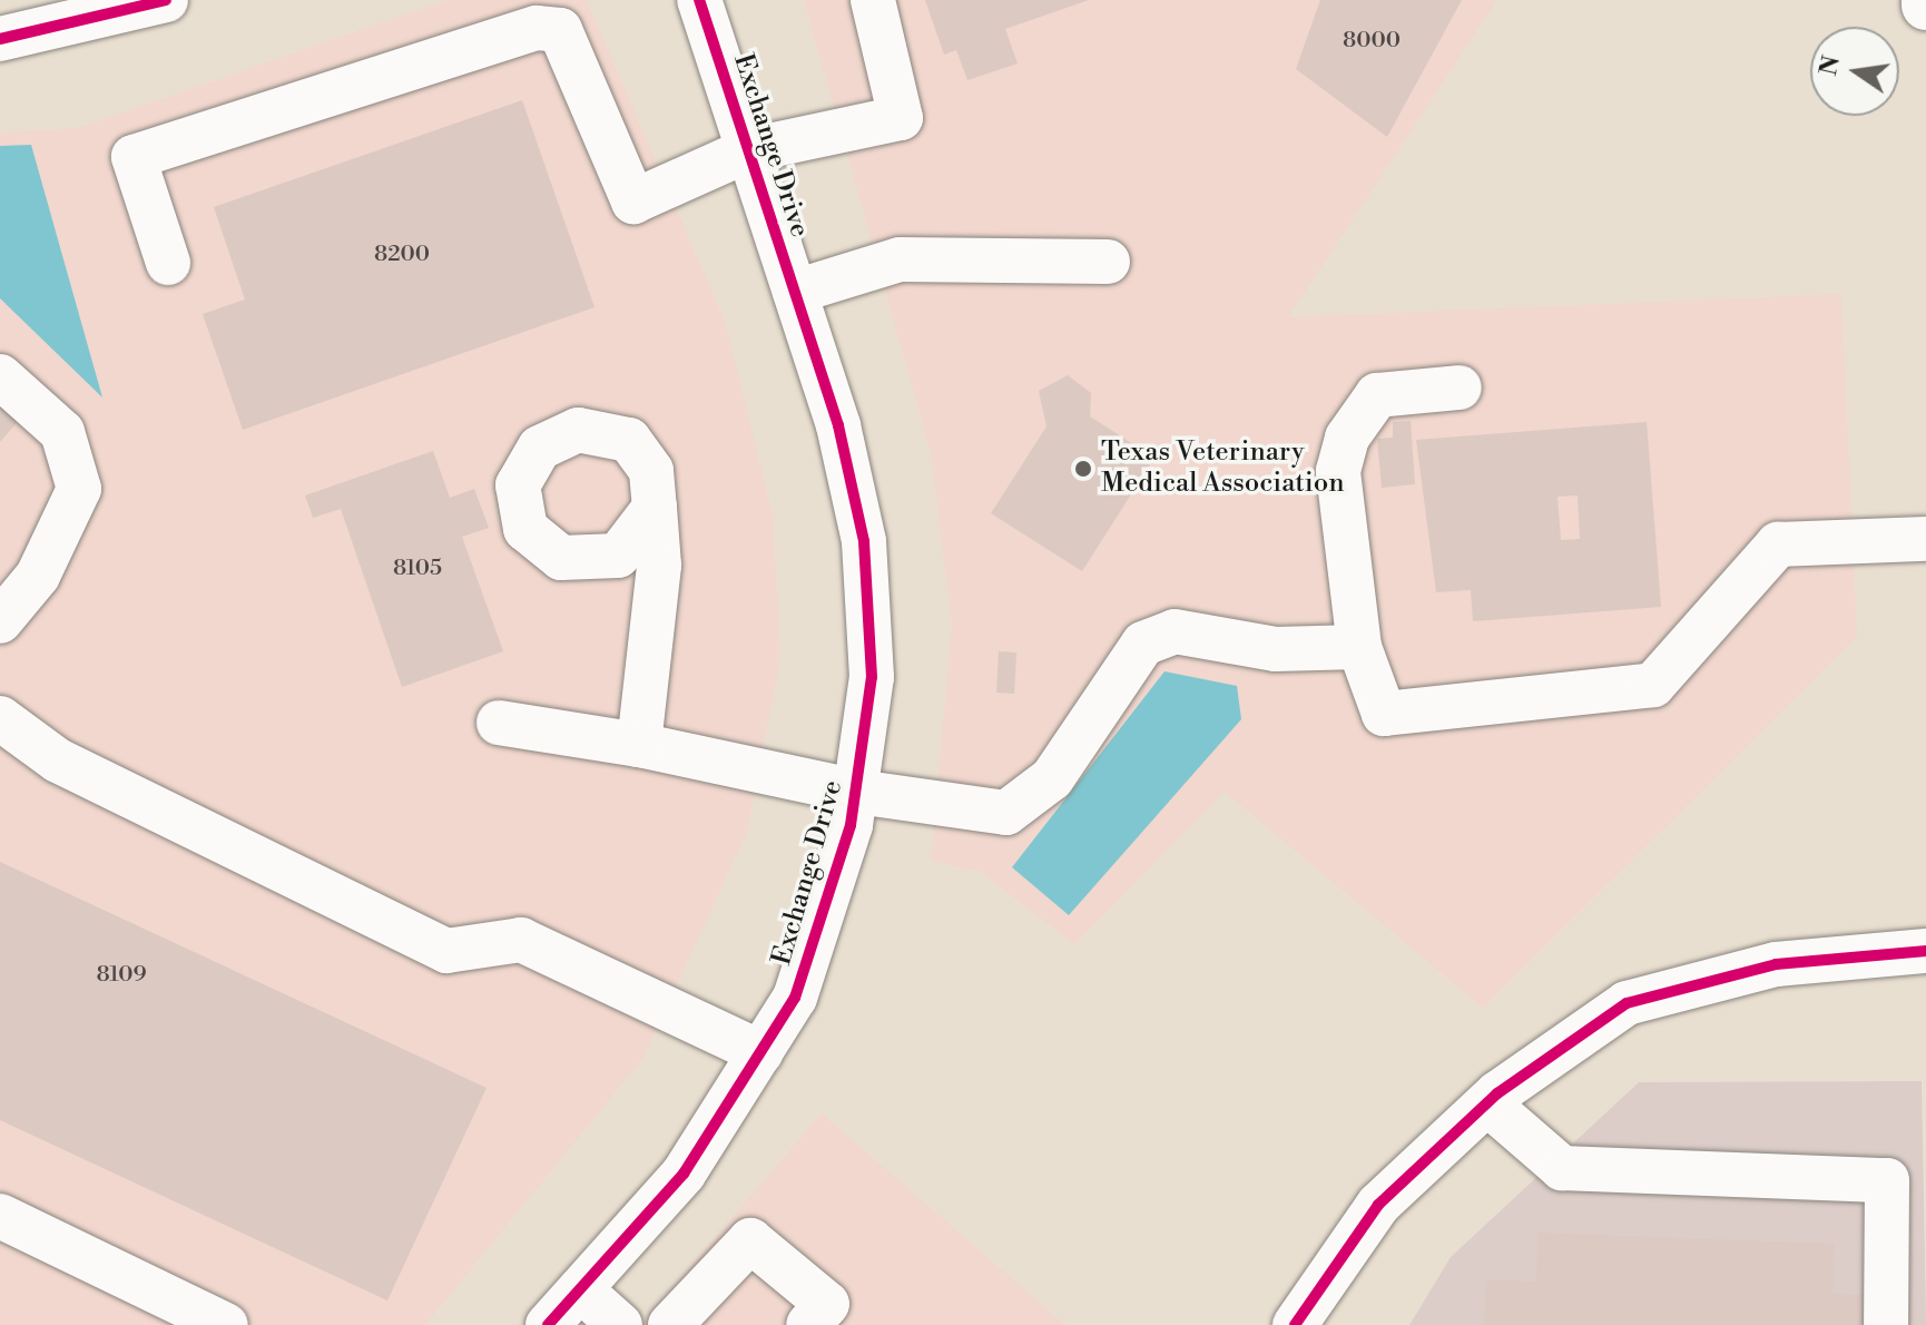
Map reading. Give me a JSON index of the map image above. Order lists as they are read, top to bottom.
{
  "streets": {
    "street": ["Exchange Drive"]
  },
  "places": ["Texas Veterinary Medical Association"],
  "house_numbers": [
    "8000",
    "8200",
    "8105",
    "8109"
  ],
  "north": "left"
}
